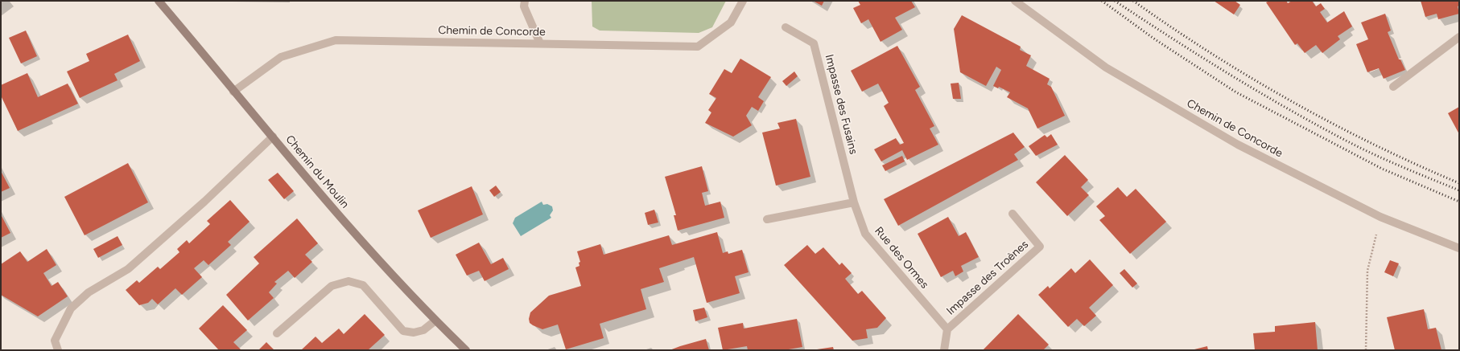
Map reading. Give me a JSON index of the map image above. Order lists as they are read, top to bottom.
{
  "streets": {
    "street": [
      "Chemin de Concorde",
      "Impasse des Fusains",
      "Chemin du Moulin",
      "Rue des Ormes",
      "Impasse des Troènes"
    ]
  },
  "crossings": [
    ["Chemin de Concorde", "Chemin du Moulin"],
    ["Impasse des Fusains", "Rue des Ormes"],
    ["Rue des Ormes", "Impasse des Troènes"]
  ]
}
